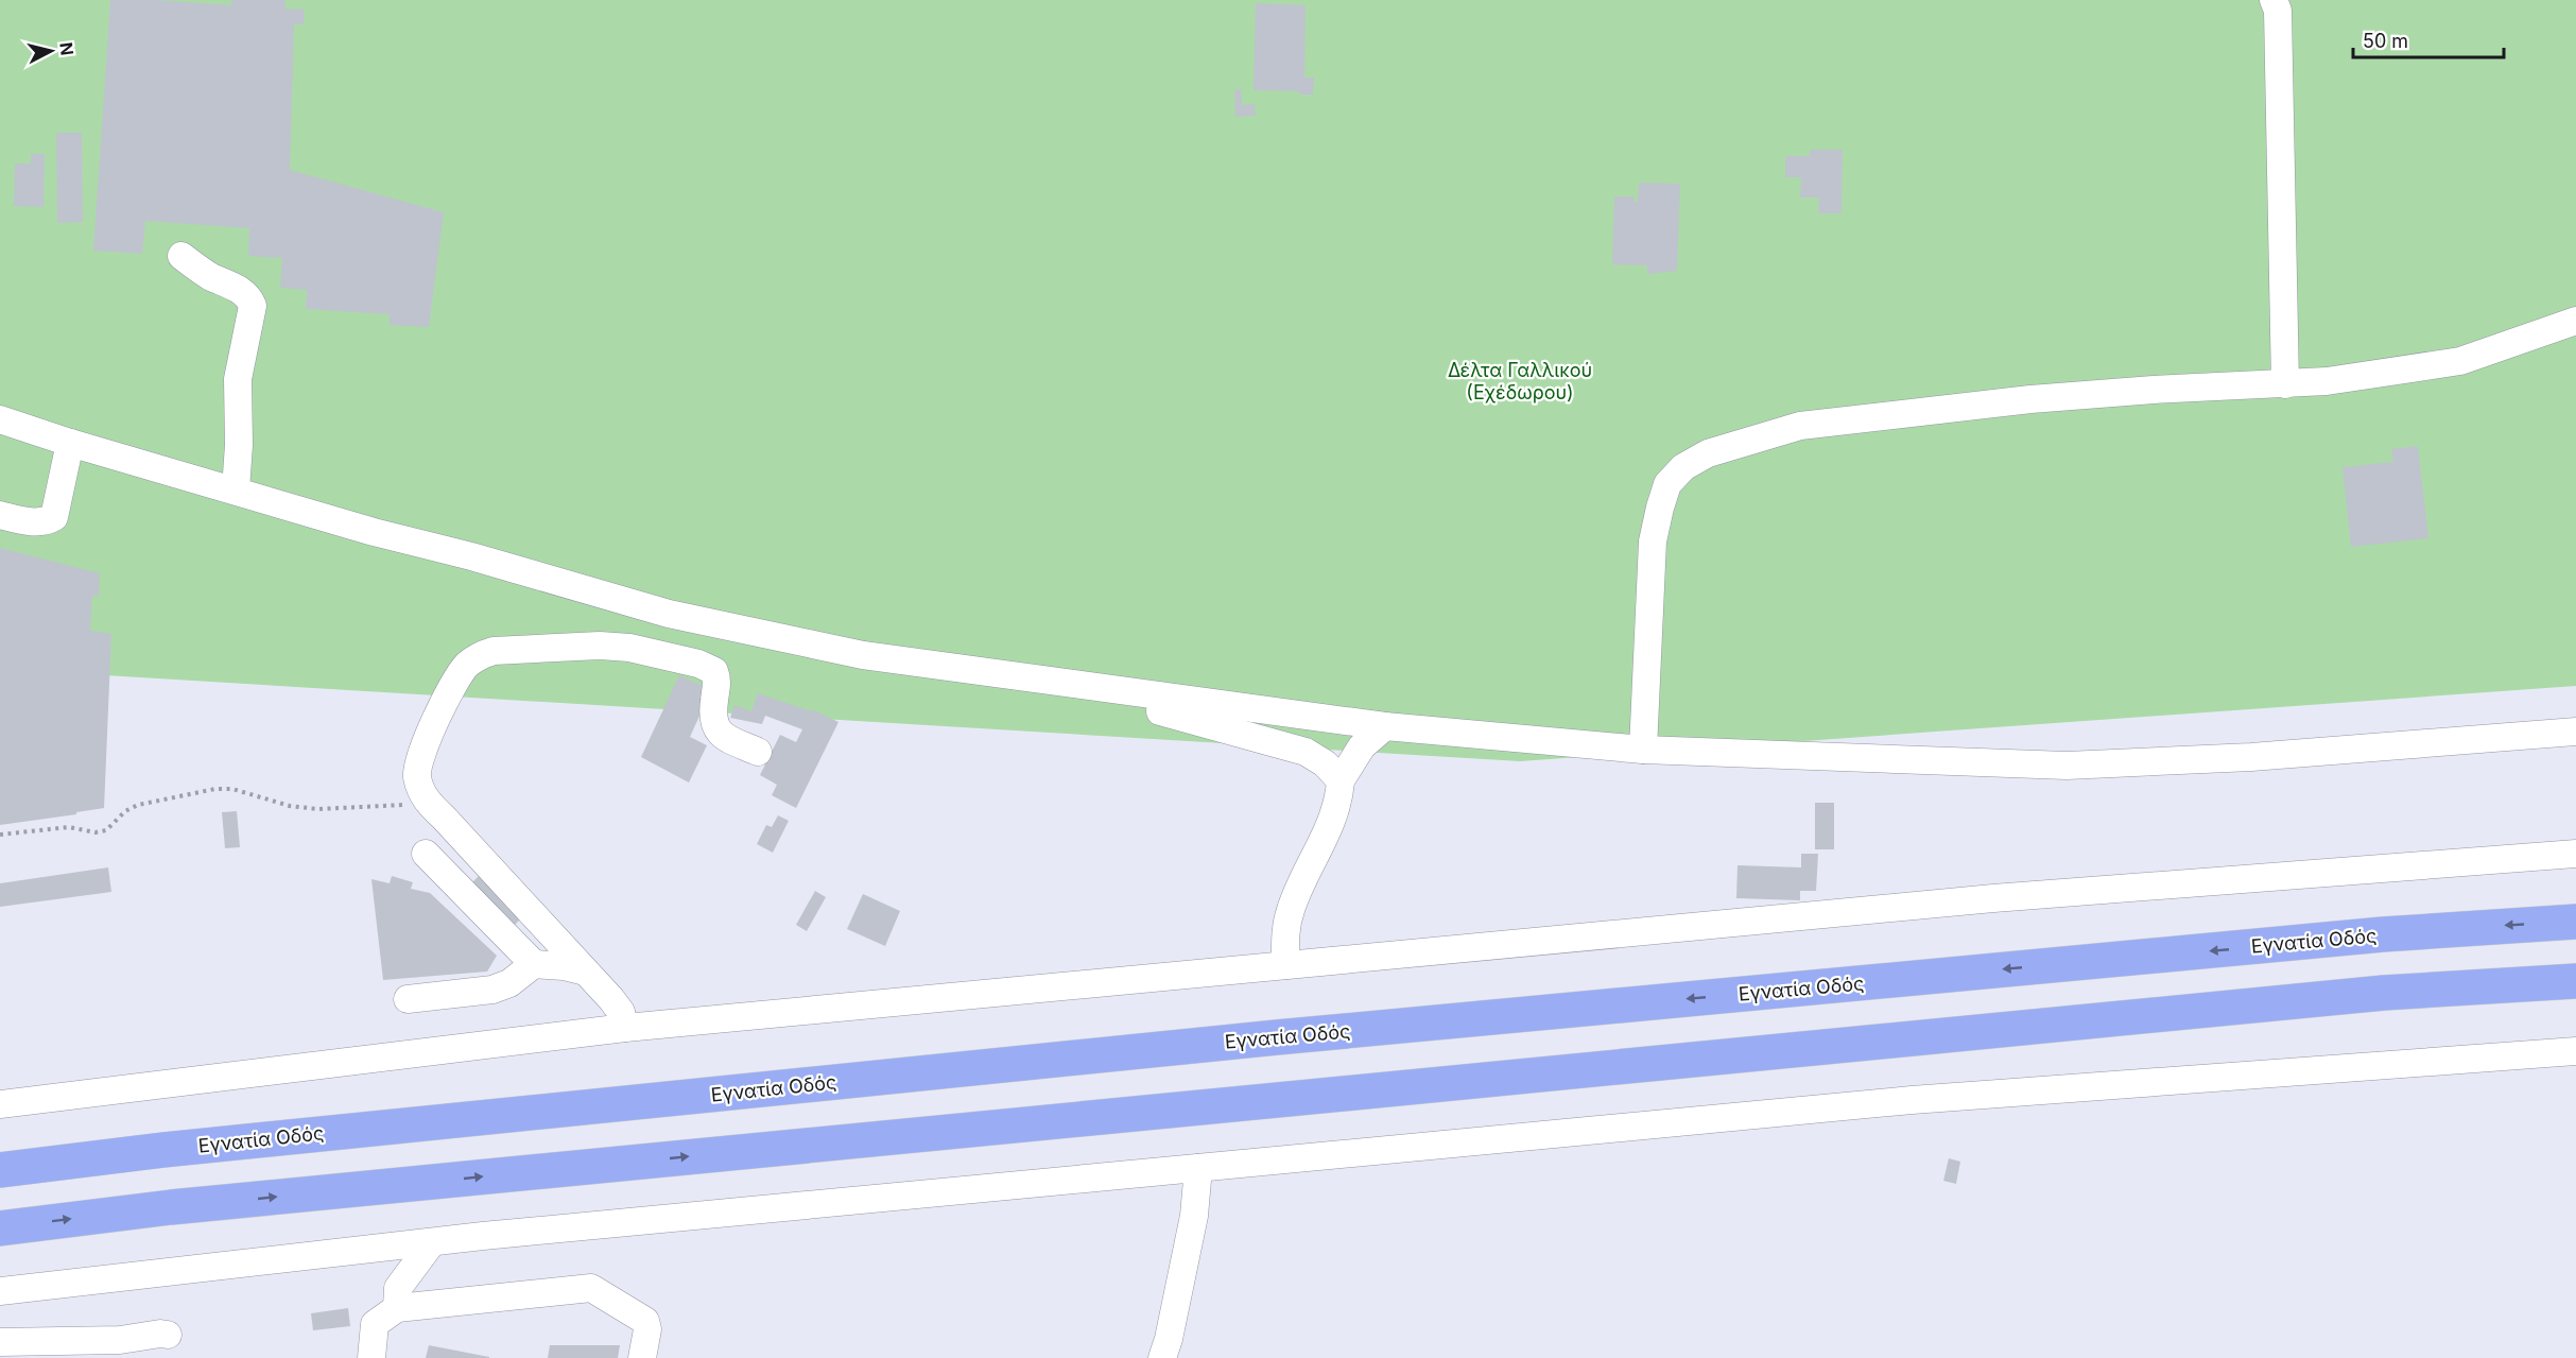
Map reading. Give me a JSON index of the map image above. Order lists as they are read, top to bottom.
{
  "streets": {
    "highway": ["Εγνατία Οδός"]
  },
  "parks": ["Δέλτα Γαλλικού (Εχέδωρου)"],
  "scale_bar": "50 m",
  "north": "right"
}
